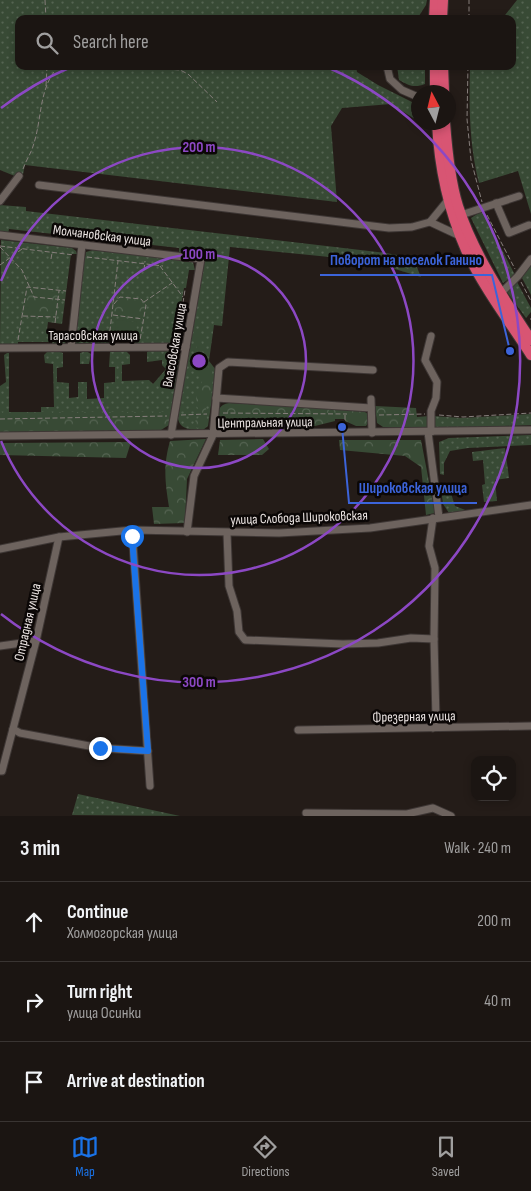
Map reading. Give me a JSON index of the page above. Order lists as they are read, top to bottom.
{
  "streets": {
    "street": [
      "Молчановская улица",
      "Тарасовская улица",
      "Власовская улица",
      "Центральная улица",
      "улица Слобода Широковская",
      "Отрадная улица",
      "Фрезерная улица"
    ]
  },
  "crossings": [
    ["Молчановская улица", "Власовская улица"],
    ["Тарасовская улица", "Власовская улица"],
    ["Власовская улица", "Центральная улица"],
    ["улица Слобода Широковская", "Отрадная улица"]
  ],
  "places": ["Поворот на поселок Ганино", "Широковская улица"],
  "north": "top",
  "page": {
    "search": "Search here",
    "heading": ["3 min", "Walk · 240 m"],
    "list": [
      ["Continue", "Холмогорская улица", "200 m"],
      ["Turn right", "улица Осинки", "40 m"],
      "Arrive at destination"
    ],
    "nav": ["Map", "Directions", "Saved"]
  },
  "rings": ["200 m", "100 m", "300 m"]
}
